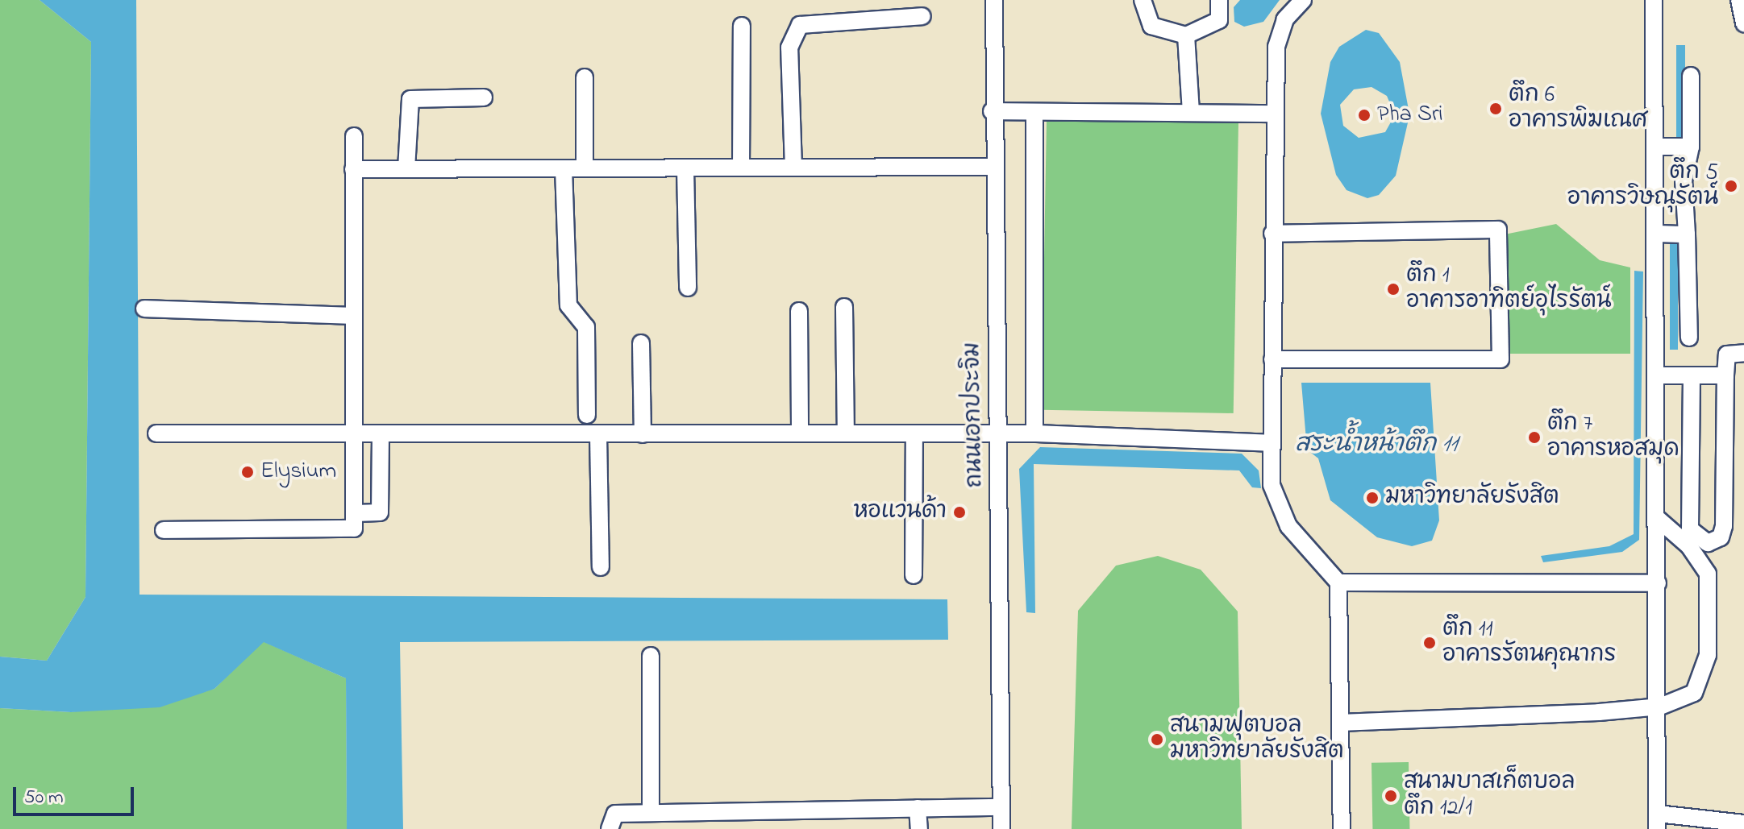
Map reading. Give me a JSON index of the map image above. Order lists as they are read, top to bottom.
{
  "streets": {
    "street": ["ถนนเอกประจิม"]
  },
  "water": ["สระน้ำหน้าตึก 11"],
  "places": [
    "ตึก 6 อาคารพิฆเณศ",
    "Pha Sri",
    "ตึก 5 อาคารวิษณุรัตน์",
    "ตึก 1 อาคารอาทิตย์อุไรรัตน์",
    "ตึก 7 อาคารหอสมุด",
    "Elysium",
    "มหาวิทยาลัยรังสิต",
    "หอแวนด้า",
    "ตึก 11 อาคารรัตนคุณากร",
    "สนามฟุตบอล มหาวิทยาลัยรังสิต",
    "สนามบาสเก็ตบอล ตึก 12/1"
  ],
  "scale_bar": "50 m"
}
